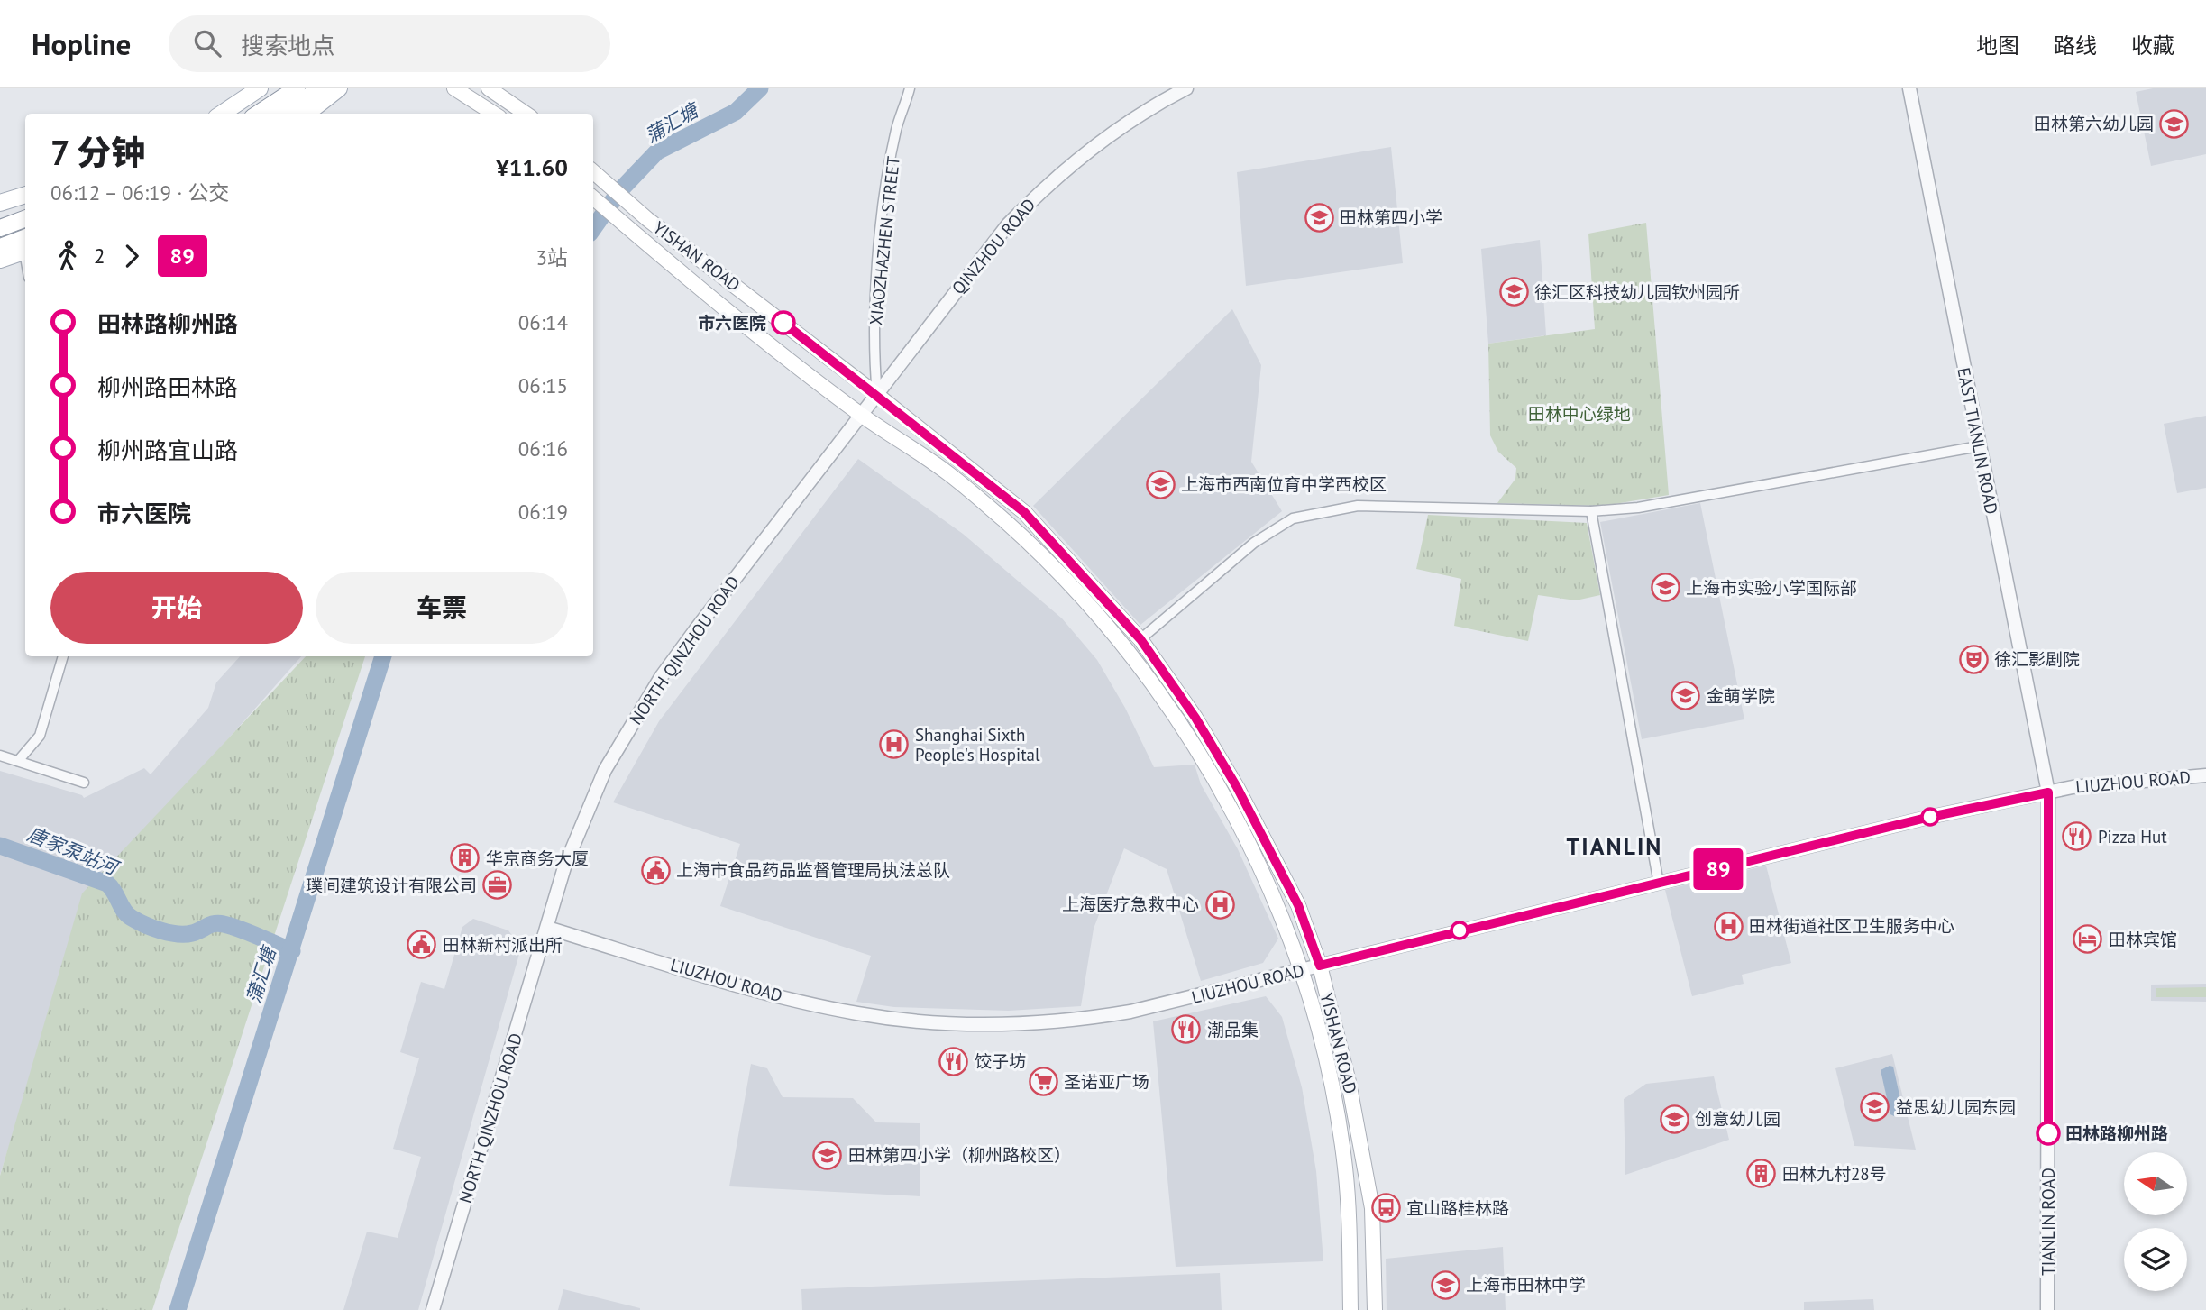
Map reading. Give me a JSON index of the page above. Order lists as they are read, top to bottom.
{
  "streets": {
    "main road": ["YISHAN ROAD"],
    "street": [
      "XIAOZHAZHEN STREET",
      "QINZHOU ROAD",
      "EAST TIANLIN ROAD",
      "NORTH QINZHOU ROAD",
      "LIUZHOU ROAD",
      "TIANLIN ROAD"
    ]
  },
  "crossings": [
    ["XIAOZHAZHEN STREET", "QINZHOU ROAD"],
    ["XIAOZHAZHEN STREET", "YISHAN ROAD"],
    ["QINZHOU ROAD", "YISHAN ROAD"],
    ["QINZHOU ROAD", "NORTH QINZHOU ROAD"],
    ["YISHAN ROAD", "NORTH QINZHOU ROAD"],
    ["YISHAN ROAD", "LIUZHOU ROAD"],
    ["EAST TIANLIN ROAD", "LIUZHOU ROAD"],
    ["EAST TIANLIN ROAD", "TIANLIN ROAD"],
    ["NORTH QINZHOU ROAD", "LIUZHOU ROAD"],
    ["LIUZHOU ROAD", "TIANLIN ROAD"]
  ],
  "districts": ["TIANLIN"],
  "water": ["蒲汇塘", "唐家泵站河"],
  "parks": ["田林中心绿地"],
  "places": {
    "school or university": [
      "田林第六幼儿园",
      "田林第四小学",
      "徐汇区科技幼儿园钦州园所",
      "上海市西南位育中学西校区",
      "上海市实验小学国际部",
      "金萌学院",
      "益思幼儿园东园",
      "创意幼儿园",
      "田林第四小学（柳州路校区）",
      "上海市田林中学"
    ],
    "other": ["市六医院", "田林路柳州路"],
    "theatre": ["徐汇影剧院"],
    "hospital": ["Shanghai Sixth People's Hospital", "上海医疗急救中心", "田林街道社区卫生服务中心"],
    "restaurant": ["Pizza Hut", "潮品集", "饺子坊"],
    "building": ["华京商务大厦", "田林九村28号"],
    "public building": ["上海市食品药品监督管理局执法总队", "田林新村派出所"],
    "office": ["璞间建筑设计有限公司"],
    "hotel": ["田林宾馆"],
    "supermarket": ["圣诺亚广场"],
    "bus stop": ["宜山路桂林路"]
  },
  "lines": ["bus line 89"],
  "north": "left",
  "page": {
    "header": "Hopline",
    "search": "搜索地点",
    "nav": ["地图", "路线", "收藏"],
    "on_map": "89",
    "heading": ["7 分钟", "06:12 – 06:19 · 公交", "¥11.60"],
    "legs": ["2", "89", "3站"],
    "list": [
      {
        "name": "田林路柳州路",
        "value": "06:14"
      },
      {
        "name": "柳州路田林路",
        "value": "06:15"
      },
      {
        "name": "柳州路宜山路",
        "value": "06:16"
      },
      {
        "name": "市六医院",
        "value": "06:19"
      }
    ],
    "buttons": ["开始", "车票"]
  }
}
